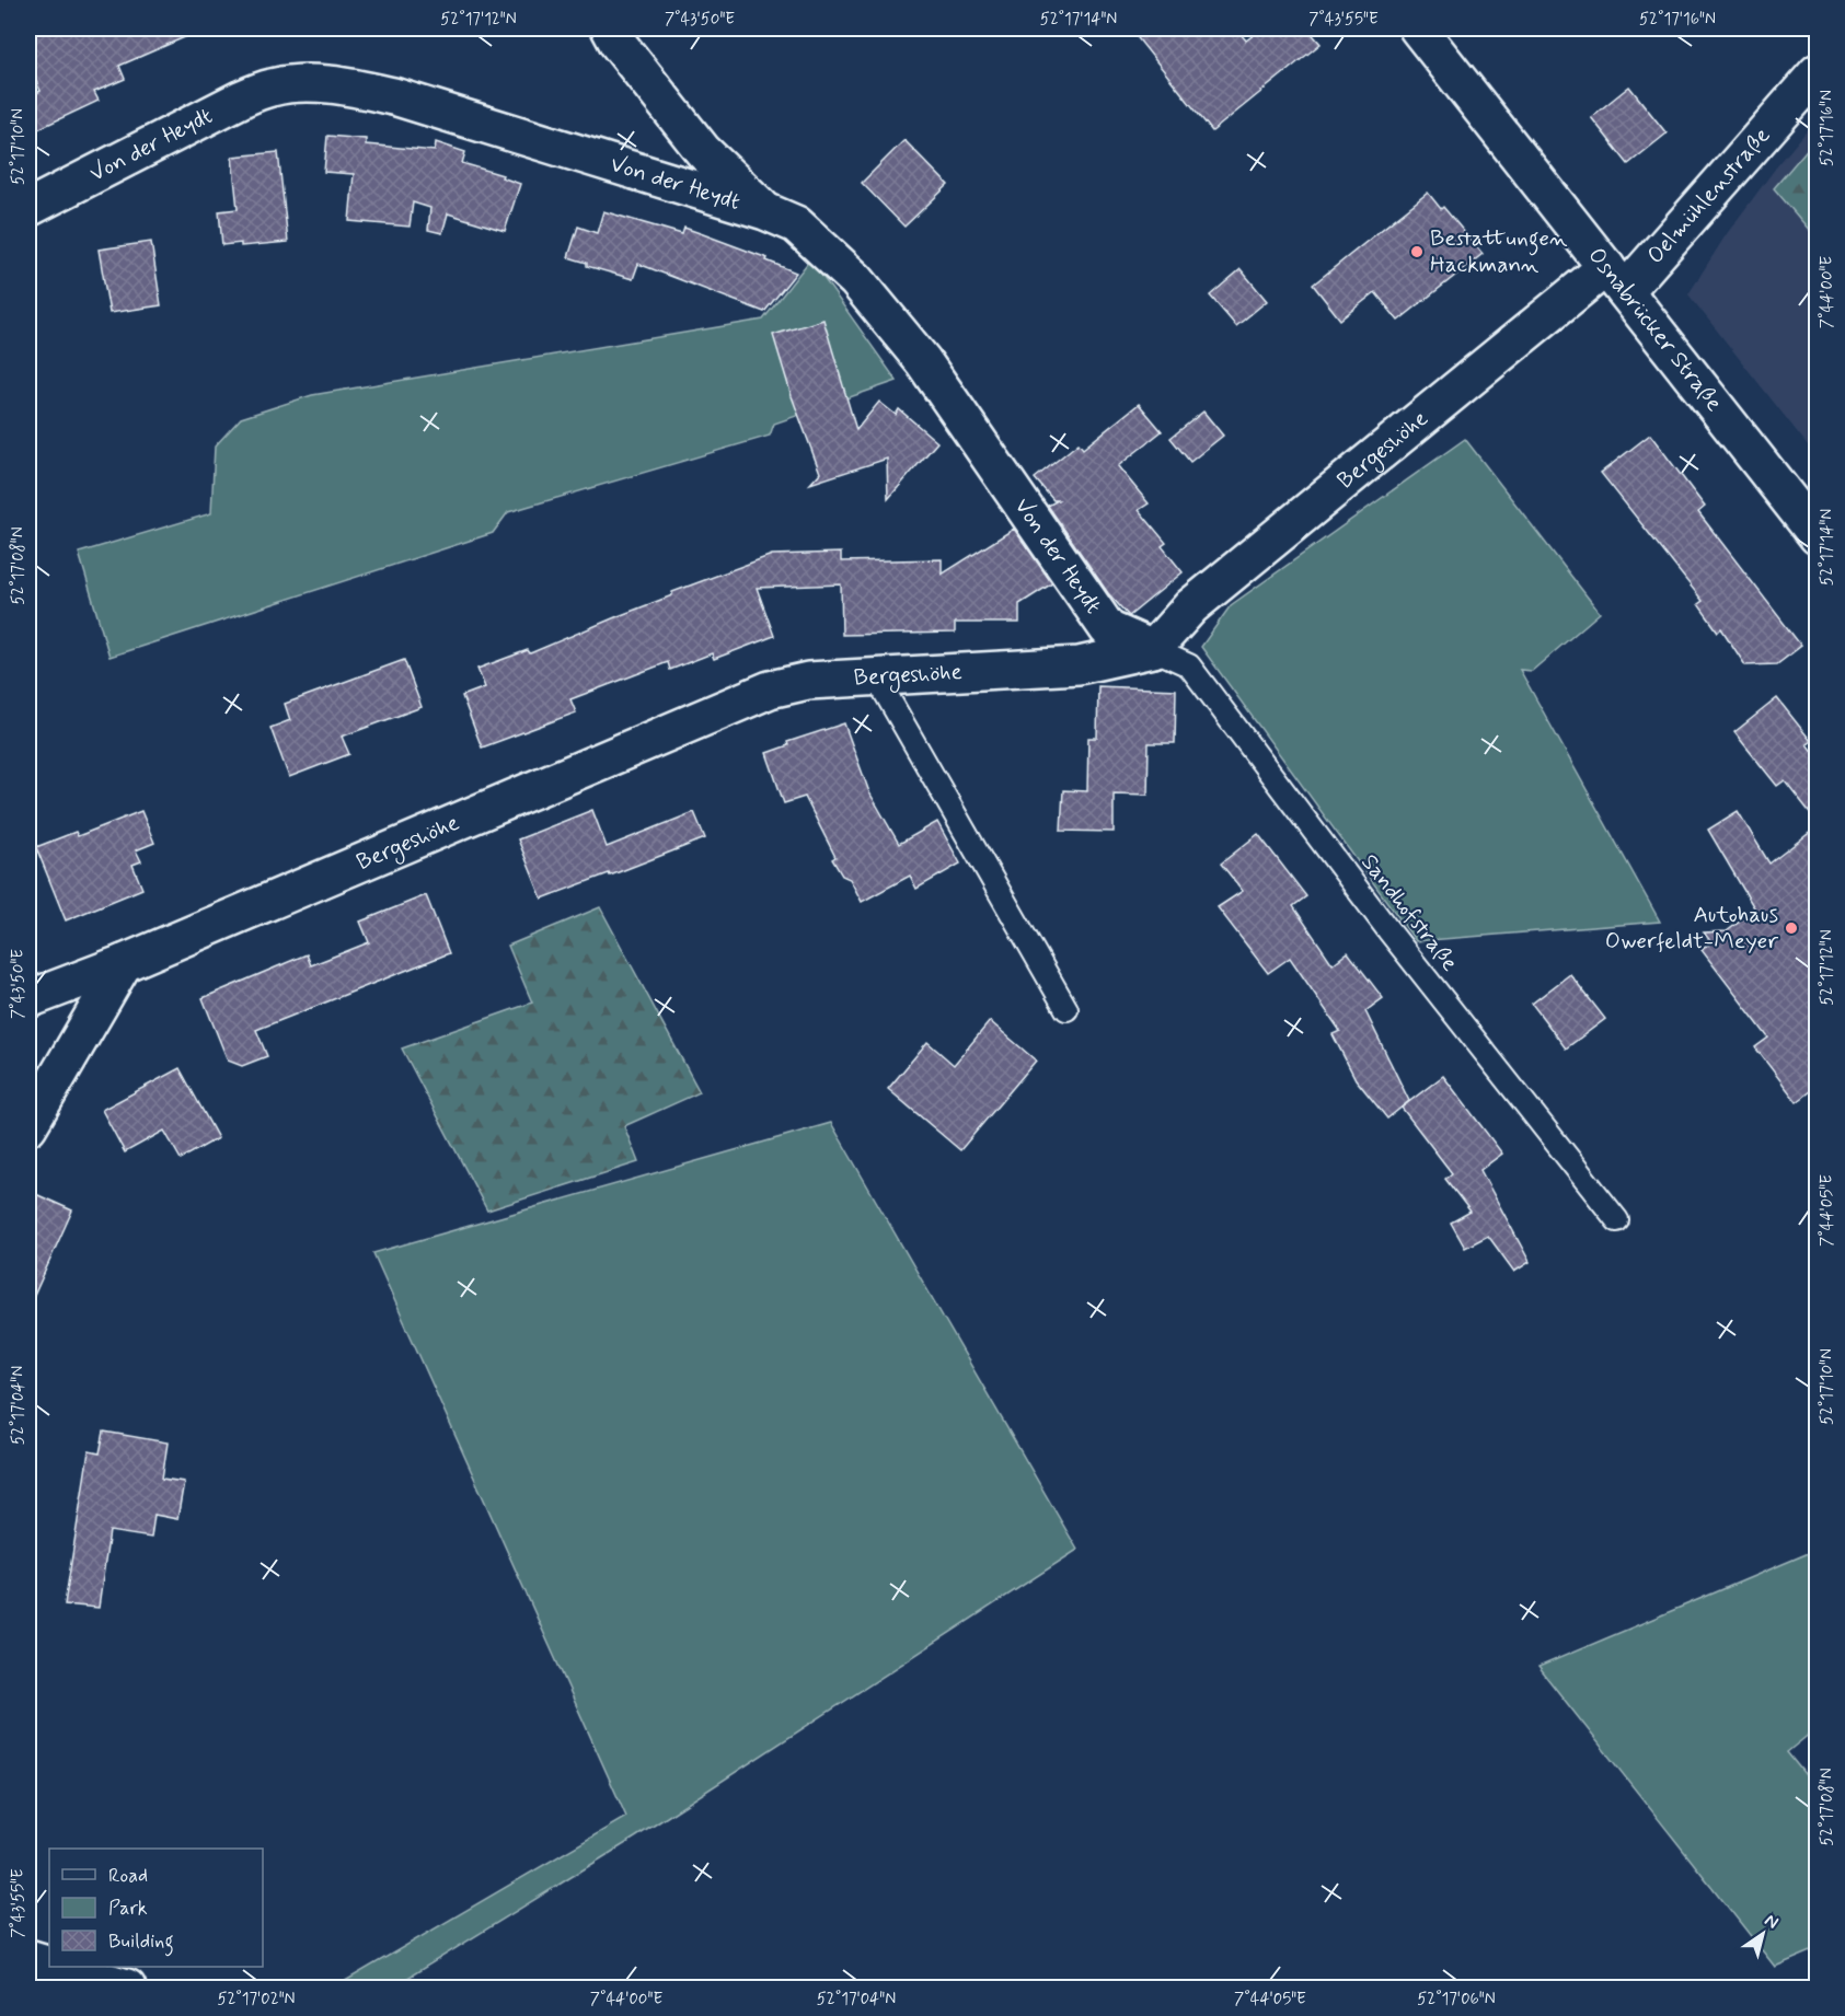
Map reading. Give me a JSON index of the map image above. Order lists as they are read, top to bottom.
{
  "streets": {
    "street": [
      "Von der Heydt",
      "Oelmühlenstraße",
      "Osnabrücker Straße",
      "Bergeshöhe"
    ],
    "lane": ["Sandhofstraße"]
  },
  "crossings": [
    ["Von der Heydt", "Bergeshöhe"],
    ["Von der Heydt", "Sandhofstraße"],
    ["Oelmühlenstraße", "Osnabrücker Straße"],
    ["Oelmühlenstraße", "Bergeshöhe"],
    ["Osnabrücker Straße", "Bergeshöhe"],
    ["Bergeshöhe", "Sandhofstraße"]
  ],
  "places": ["Bestattungen Hackmann", "Autohaus Owerfeldt-Meyer"],
  "legend": ["Road", "Park", "Building"],
  "north": "top right",
  "coordinates": [
    "52°17'12\"N",
    "7°43'50\"E",
    "52°17'14\"N",
    "7°43'55\"E",
    "52°17'16\"N",
    "52°17'10\"N",
    "7°44'00\"E",
    "52°17'08\"N",
    "7°44'05\"E",
    "52°17'04\"N",
    "52°17'02\"N",
    "52°17'06\"N"
  ]
}
